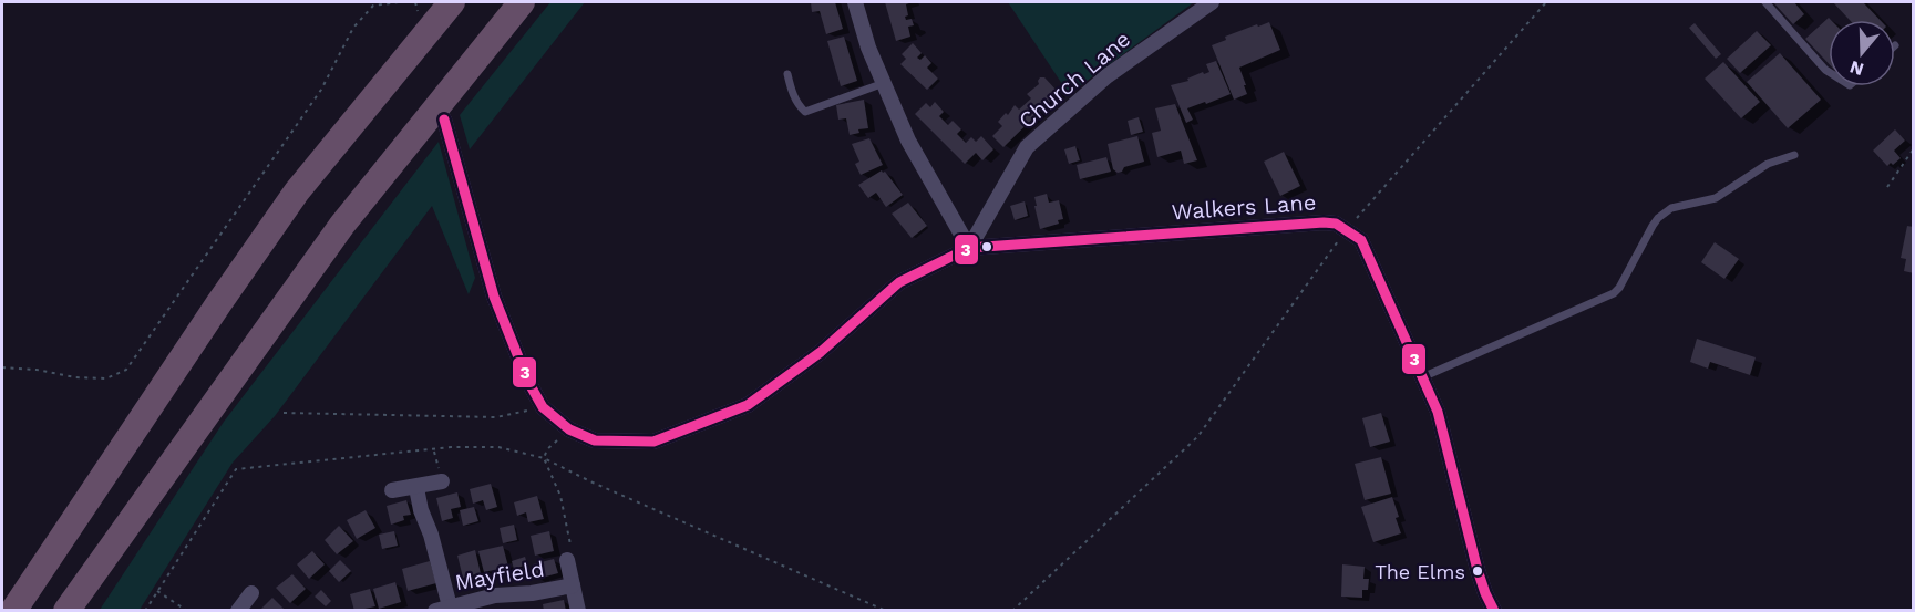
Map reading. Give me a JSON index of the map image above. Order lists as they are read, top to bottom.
{
  "streets": {
    "street": ["Church Lane", "Walkers Lane", "Mayfield"]
  },
  "crossings": [
    ["Church Lane", "Walkers Lane"]
  ],
  "places": ["The Elms"],
  "lines": ["transit line 3"],
  "north": "bottom"
}
